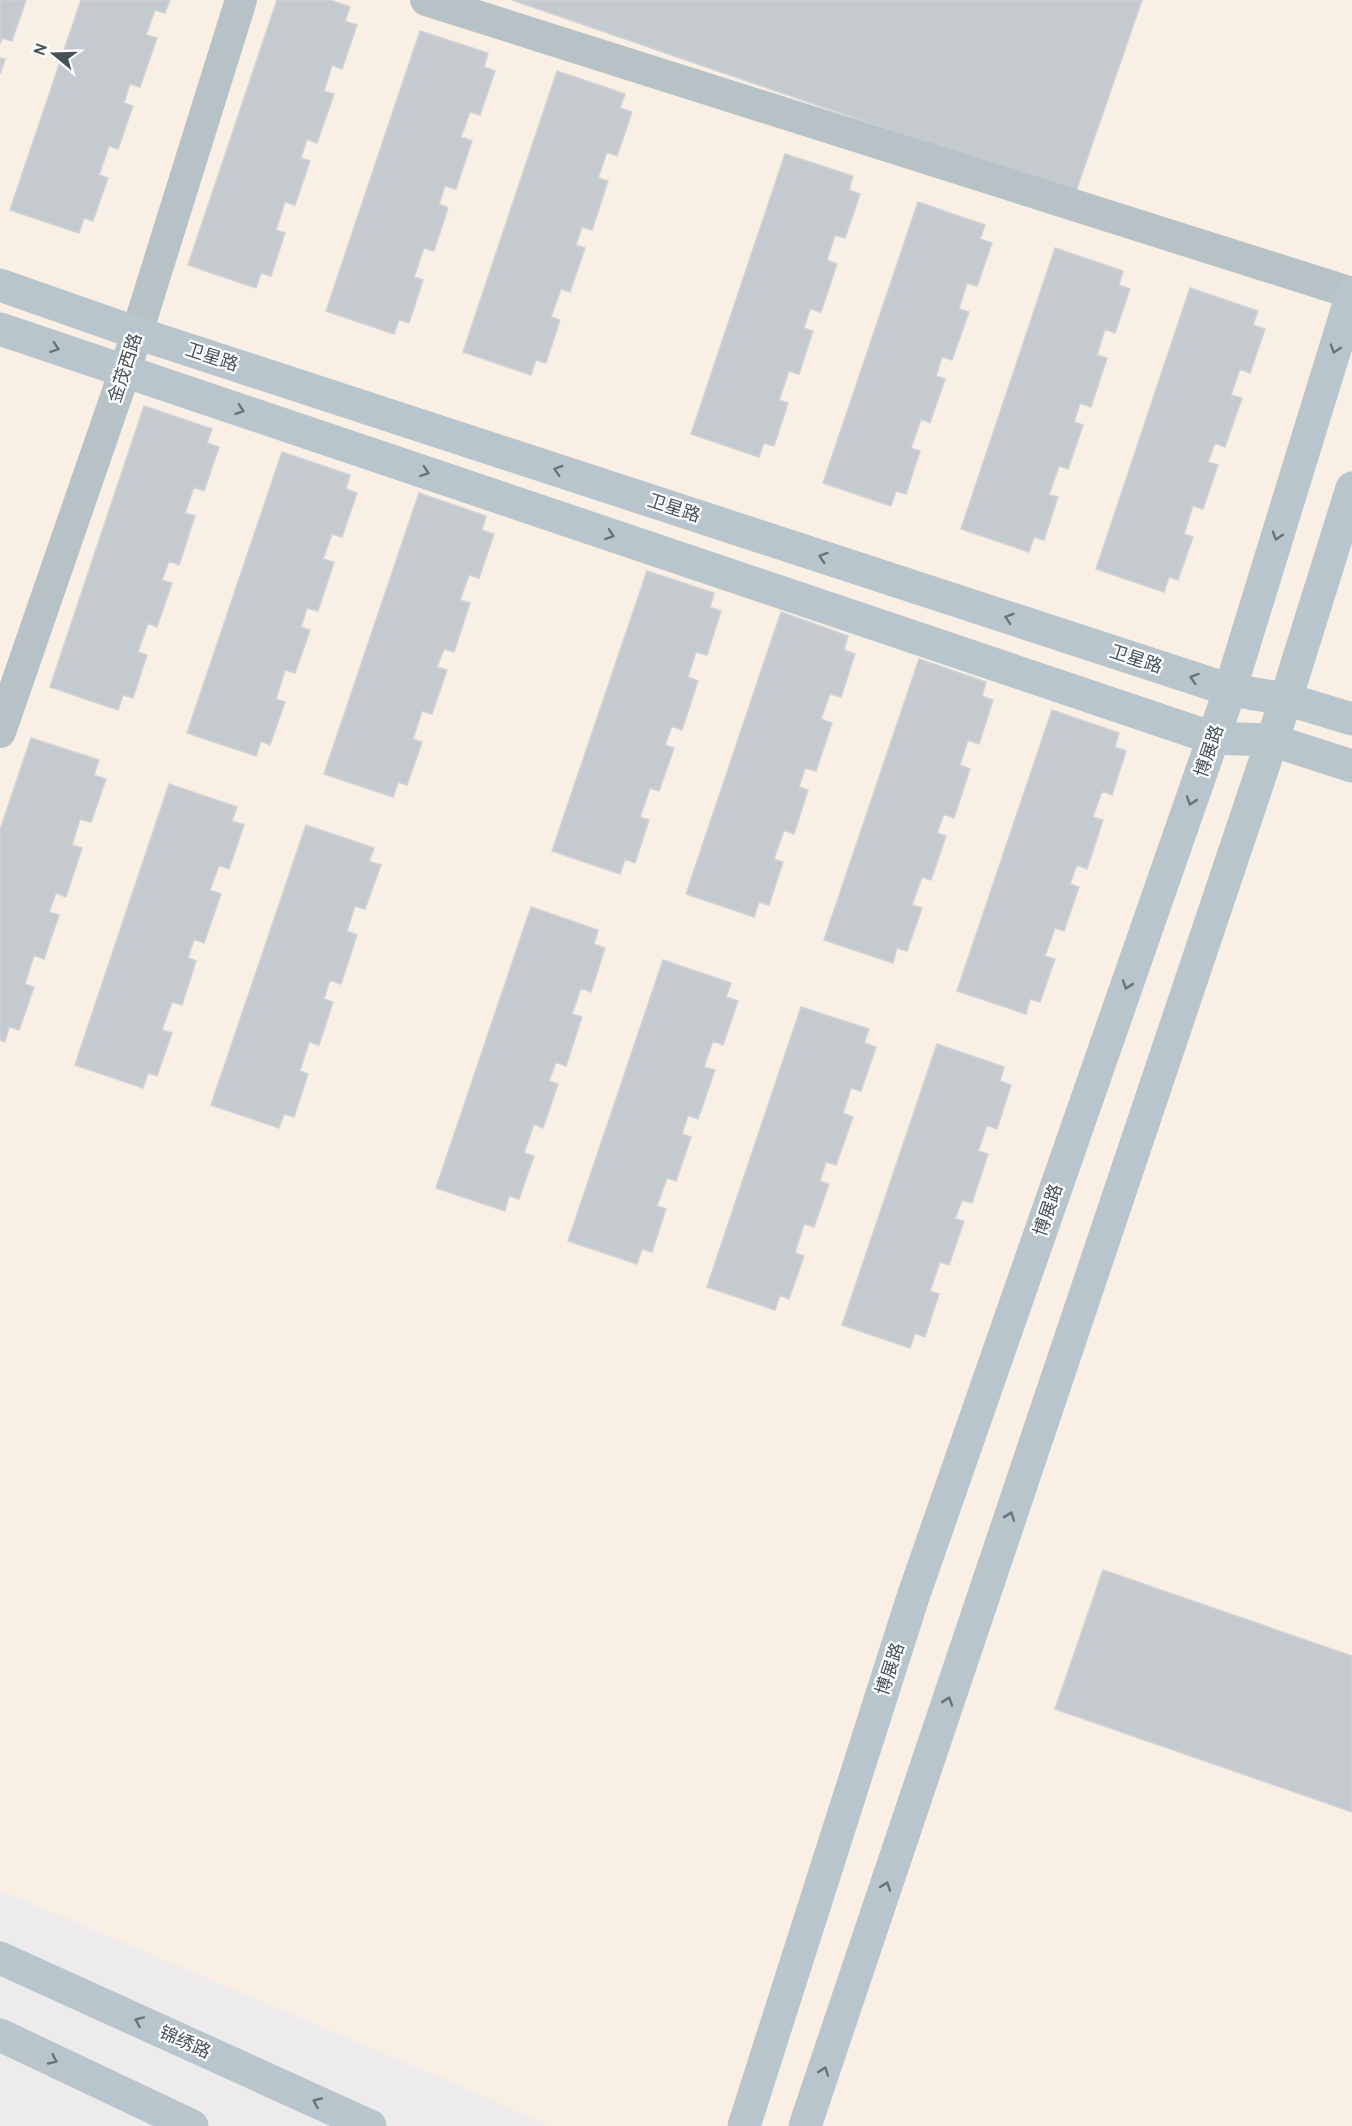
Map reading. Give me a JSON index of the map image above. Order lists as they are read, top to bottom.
{
  "streets": {
    "street": [
      "卫星路",
      "金茂西路",
      "博展路",
      "锦绣路"
    ]
  },
  "crossings": [
    ["卫星路", "金茂西路"],
    ["卫星路", "博展路"]
  ],
  "north": "left"
}
